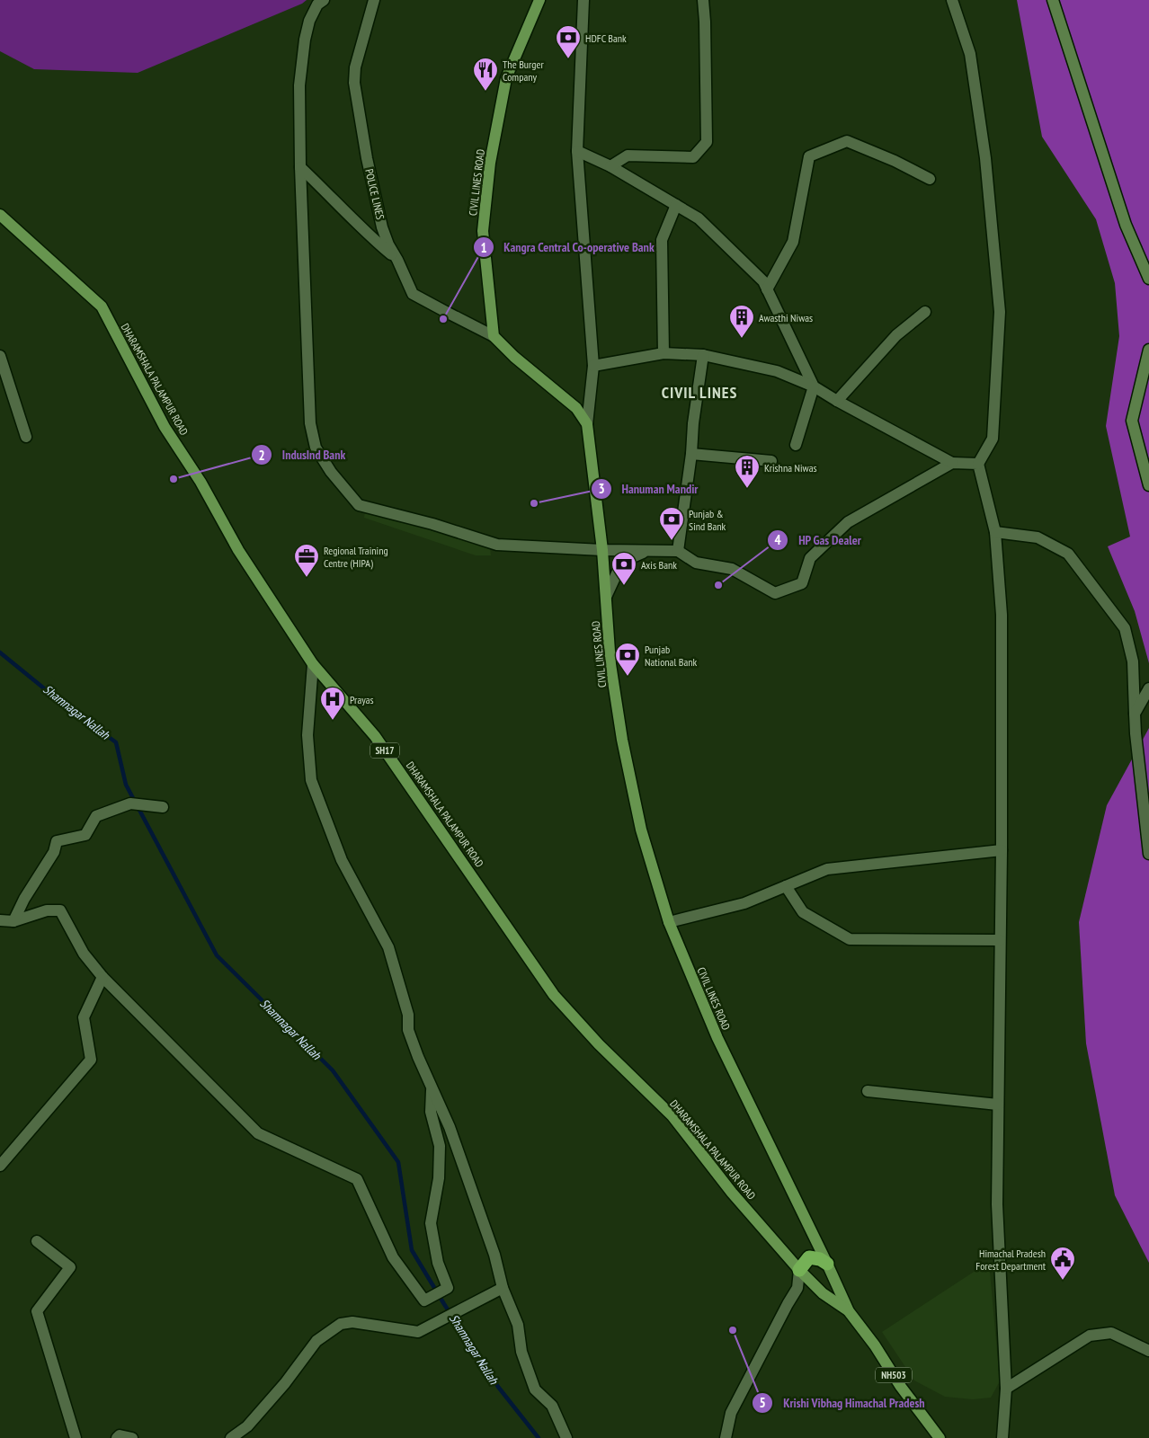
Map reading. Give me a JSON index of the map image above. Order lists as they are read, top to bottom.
{
  "streets": {
    "main road": [
      "CIVIL LINES ROAD",
      "DHARAMSHALA PALAMPUR ROAD",
      "SH17",
      "NH503"
    ],
    "street": ["POLICE LINES"]
  },
  "crossings": [
    ["CIVIL LINES ROAD", "POLICE LINES"],
    ["CIVIL LINES ROAD", "DHARAMSHALA PALAMPUR ROAD"],
    ["CIVIL LINES ROAD", "NH503"],
    ["DHARAMSHALA PALAMPUR ROAD", "NH503"]
  ],
  "districts": ["CIVIL LINES"],
  "water": ["Shamnagar Nallah"],
  "places": {
    "bank": [
      "HDFC Bank",
      "Punjab & Sind Bank",
      "Axis Bank",
      "Punjab National Bank"
    ],
    "restaurant": ["The Burger Company"],
    "other": [
      "Kangra Central Co-operative Bank",
      "IndusInd Bank",
      "Hanuman Mandir",
      "HP Gas Dealer",
      "Krishi Vibhag Himachal Pradesh"
    ],
    "building": ["Awasthi Niwas", "Krishna Niwas"],
    "office": ["Regional Training Centre (HIPA)"],
    "hospital": ["Prayas"],
    "public building": ["Himachal Pradesh Forest Department"]
  }
}
